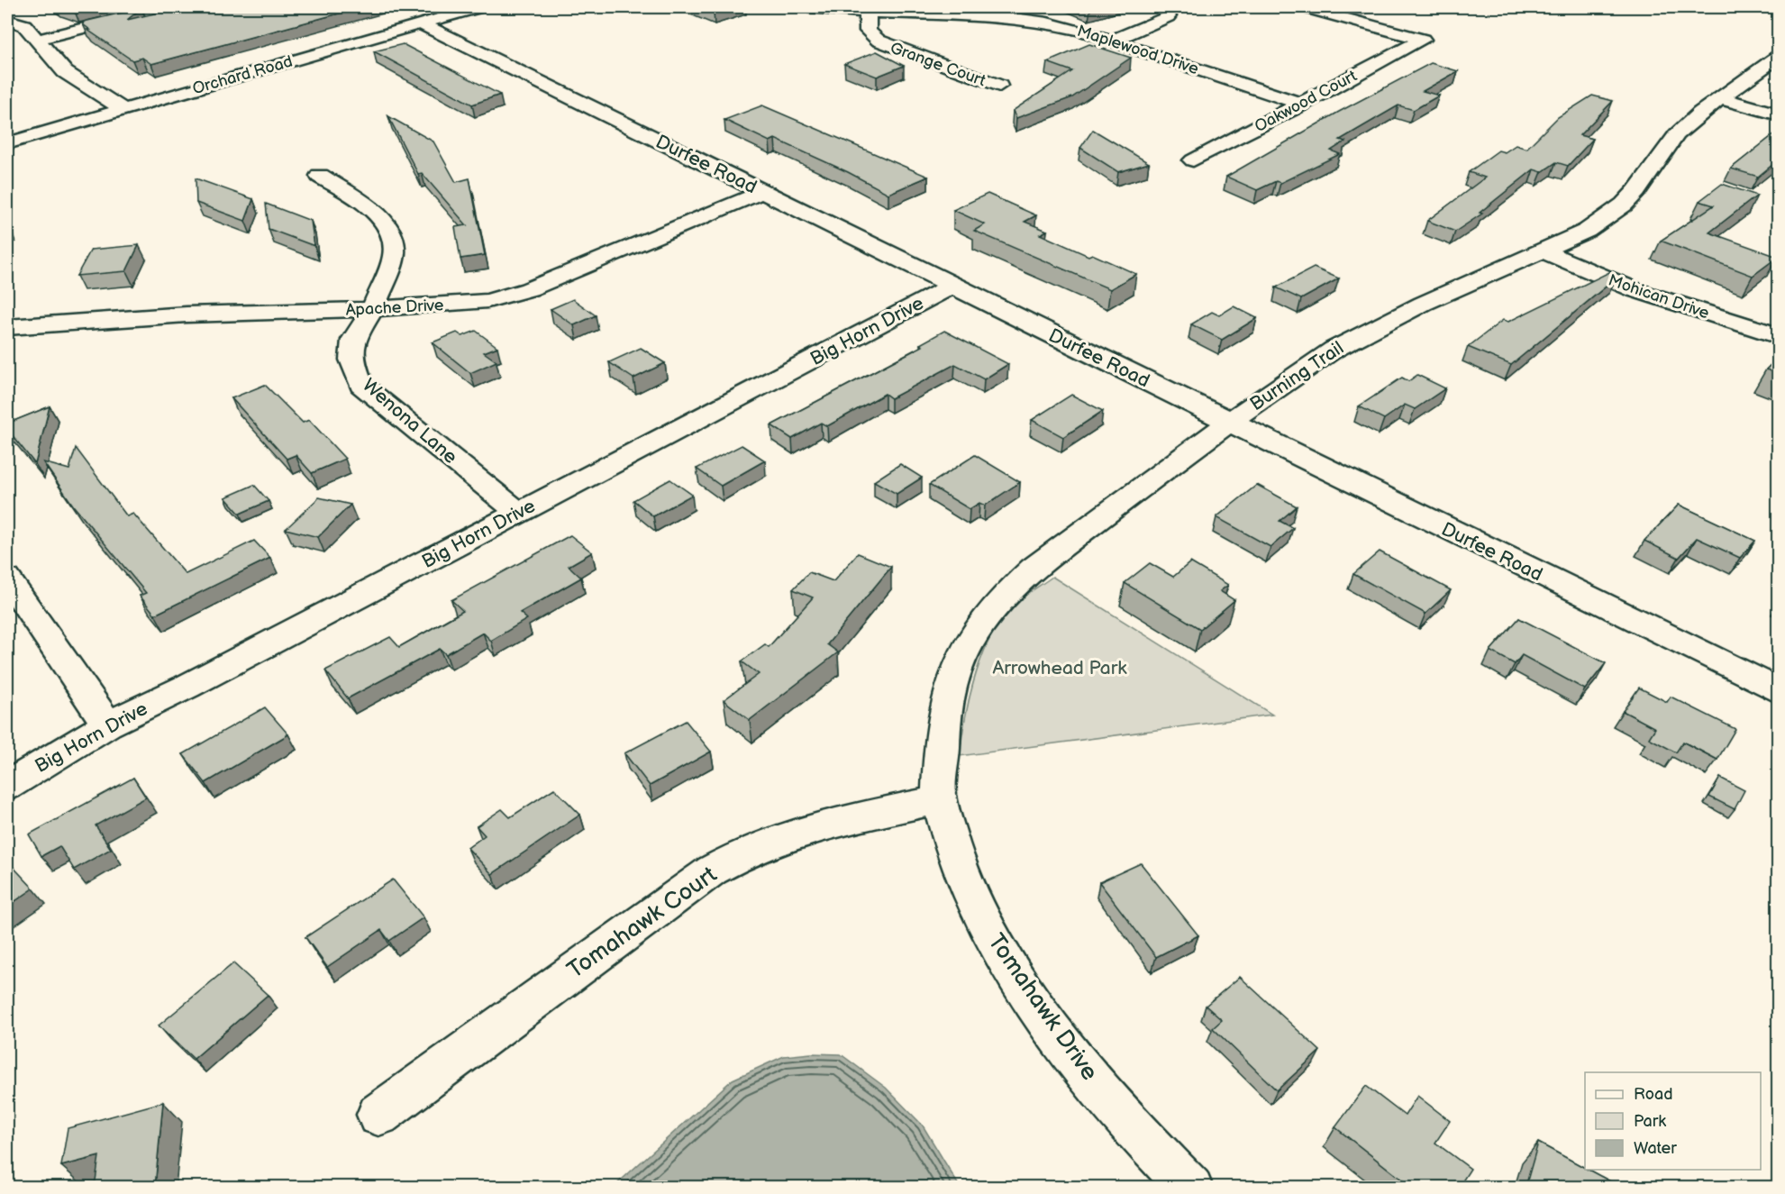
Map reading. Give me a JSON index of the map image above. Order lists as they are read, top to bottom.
{
  "streets": {
    "street": [
      "Maplewood Drive",
      "Grange Court",
      "Orchard Road",
      "Oakwood Court",
      "Durfee Road",
      "Mohican Drive",
      "Apache Drive",
      "Big Horn Drive",
      "Burning Trail",
      "Wenona Lane",
      "Tomahawk Court",
      "Tomahawk Drive"
    ]
  },
  "crossings": [
    ["Maplewood Drive", "Grange Court"],
    ["Maplewood Drive", "Oakwood Court"],
    ["Orchard Road", "Durfee Road"],
    ["Durfee Road", "Apache Drive"],
    ["Durfee Road", "Big Horn Drive"],
    ["Durfee Road", "Burning Trail"],
    ["Mohican Drive", "Burning Trail"],
    ["Apache Drive", "Wenona Lane"],
    ["Big Horn Drive", "Wenona Lane"],
    ["Burning Trail", "Tomahawk Court"],
    ["Burning Trail", "Tomahawk Drive"],
    ["Tomahawk Court", "Tomahawk Drive"]
  ],
  "parks": ["Arrowhead Park"],
  "legend": ["Road", "Park", "Water"]
}
